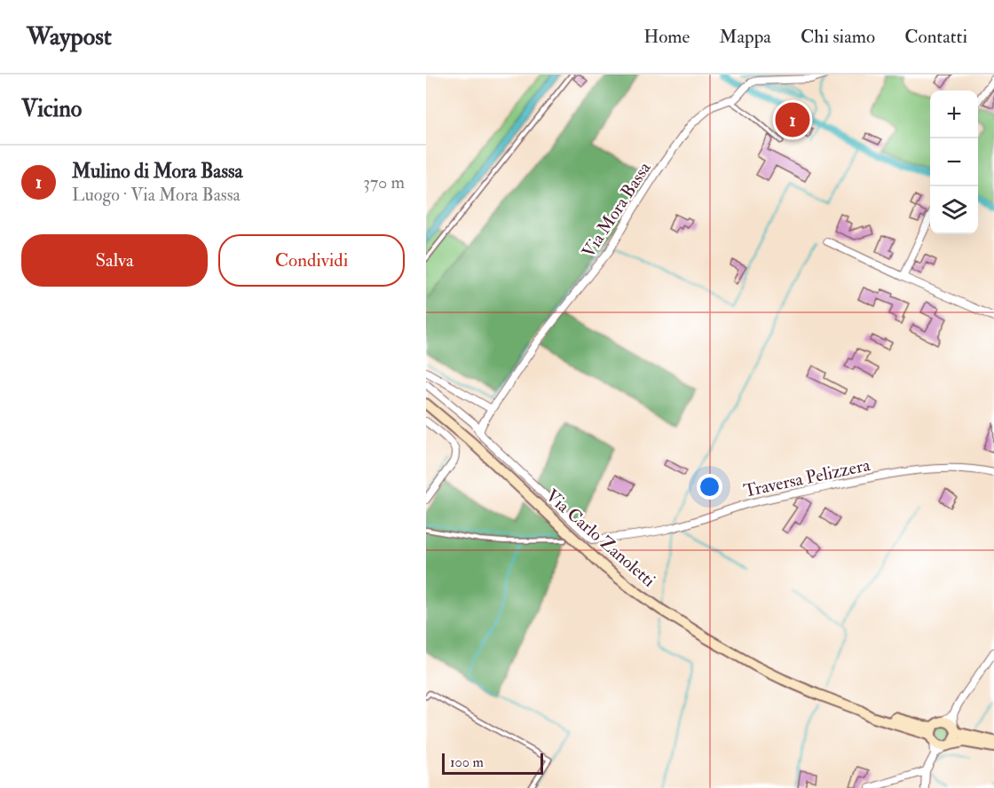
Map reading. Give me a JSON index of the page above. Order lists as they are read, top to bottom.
{
  "streets": {
    "main road": ["Via Carlo Zanoletti"],
    "street": ["Via Mora Bassa", "Traversa Pelizzera"]
  },
  "crossings": [
    ["Via Mora Bassa", "Traversa Pelizzera"]
  ],
  "scale_bar": "100 m",
  "page": {
    "header": "Waypost",
    "nav": [
      "Home",
      "Mappa",
      "Chi siamo",
      "Contatti"
    ],
    "heading": "Vicino",
    "map_buttons": ["+", "−"],
    "pins": "1",
    "list": [
      {
        "mark": "1",
        "name": "Mulino di Mora Bassa",
        "note": "Luogo · Via Mora Bassa",
        "value": "370 m"
      }
    ],
    "buttons": ["Salva", "Condividi"],
    "scale": "100 m"
  }
}
